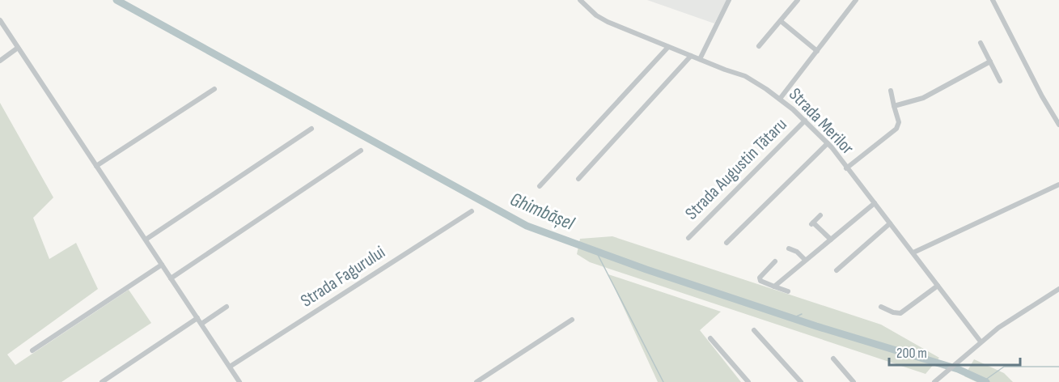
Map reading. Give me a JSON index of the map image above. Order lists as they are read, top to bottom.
{
  "streets": {
    "street": ["Strada Merilor", "Strada Augustin Tătaru", "Strada Fagurului"]
  },
  "crossings": [
    ["Strada Merilor", "Strada Augustin Tătaru"]
  ],
  "water": ["Ghimbășel"],
  "scale_bar": "200 m"
}
